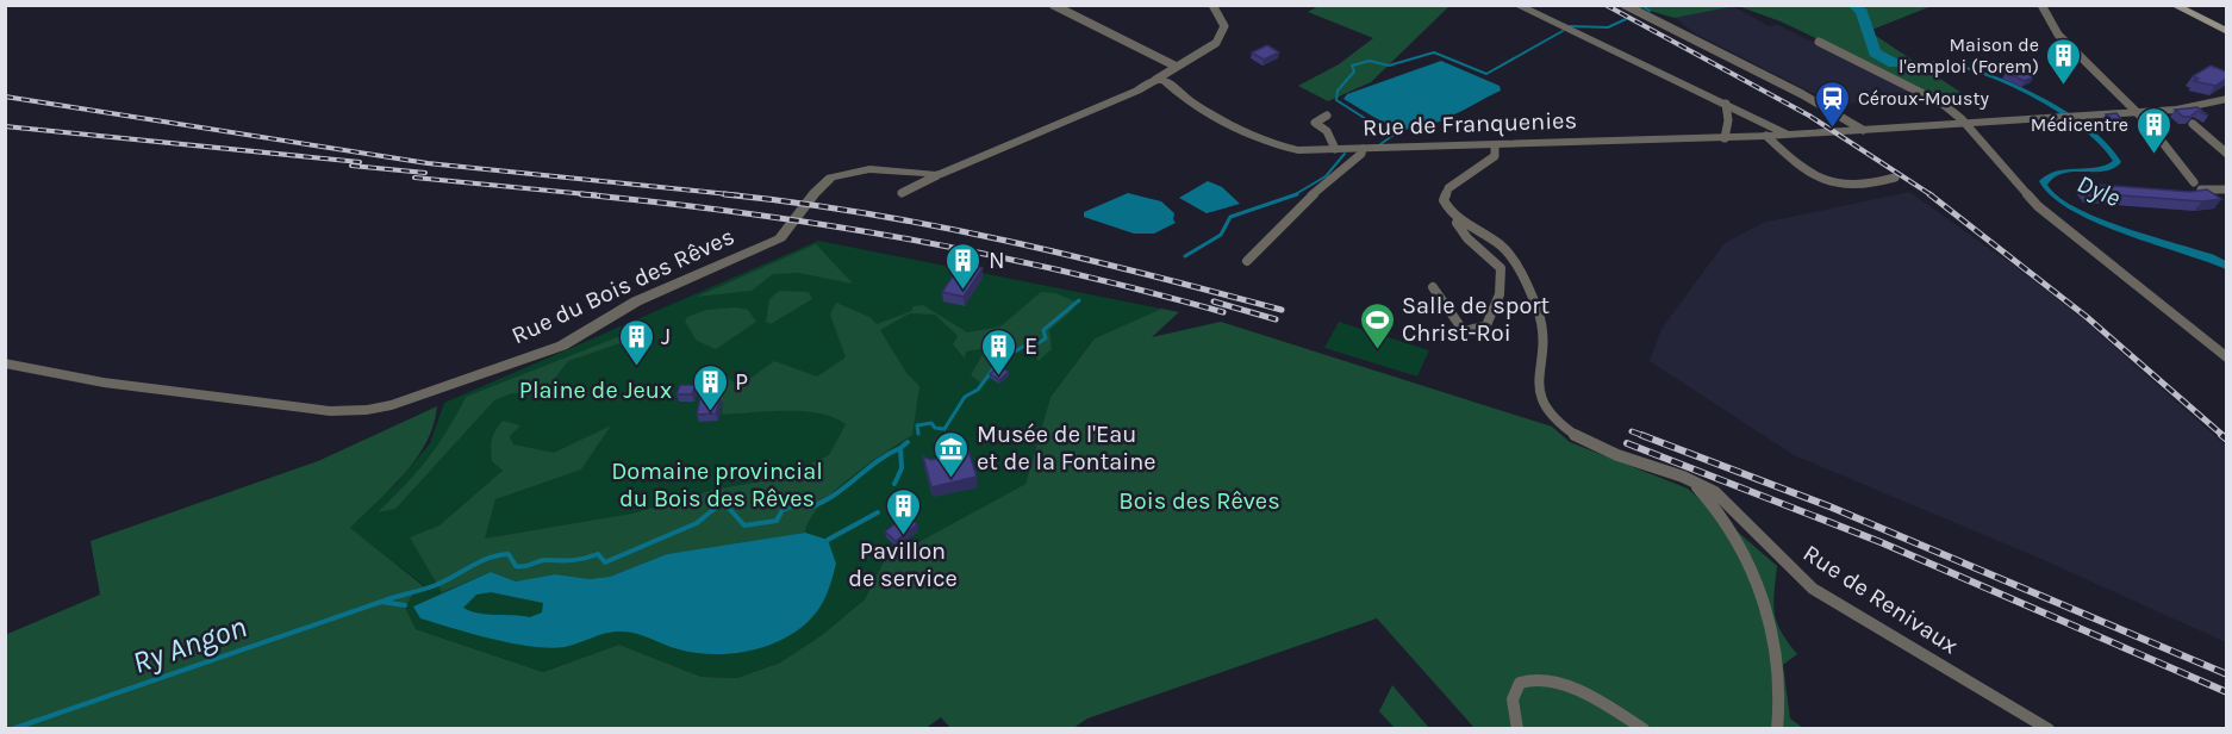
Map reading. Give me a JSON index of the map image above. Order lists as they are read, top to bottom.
{
  "streets": {
    "street": ["Rue de Franquenies", "Rue du Bois des Rêves", "Rue de Renivaux"]
  },
  "water": ["Dyle", "Ry Angon"],
  "parks": ["Plaine de Jeux", "Domaine provincial du Bois des Rêves", "Bois des Rêves"],
  "places": {
    "building": [
      "Maison de l'emploi (Forem)",
      "Médicentre",
      "N",
      "J",
      "E",
      "P",
      "Pavillon de service"
    ],
    "station": ["Céroux-Mousty"],
    "sports": ["Salle de sport Christ-Roi"],
    "museum": ["Musée de l'Eau et de la Fontaine"]
  }
}
